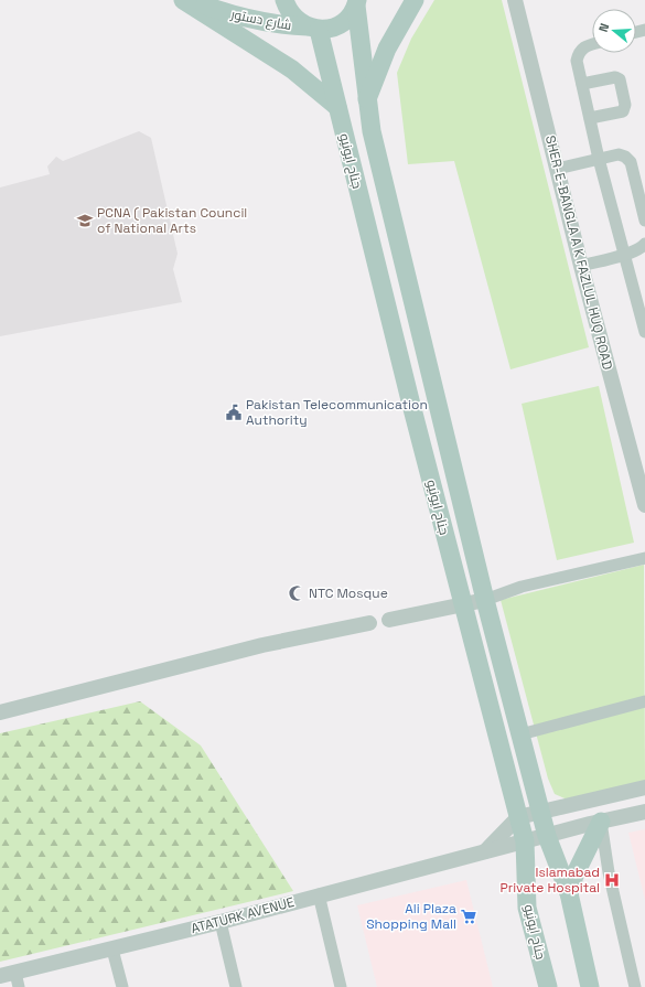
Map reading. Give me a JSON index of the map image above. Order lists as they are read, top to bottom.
{
  "streets": {
    "main road": ["شارع دستور", "جناح ایونیو"],
    "street": ["SHER-E-BANGLA A K FAZLUL HUQ ROAD", "ATATURK AVENUE"]
  },
  "crossings": [
    ["شارع دستور", "جناح ایونیو"],
    ["جناح ایونیو", "ATATURK AVENUE"]
  ],
  "places": {
    "school or university": ["PCNA ( Pakistan Council of National Arts"],
    "public building": ["Pakistan Telecommunication Authority"],
    "mosque": ["NTC Mosque"],
    "hospital": ["Islamabad Private Hospital"],
    "supermarket": ["Ali Plaza Shopping Mall"]
  },
  "north": "left"
}
